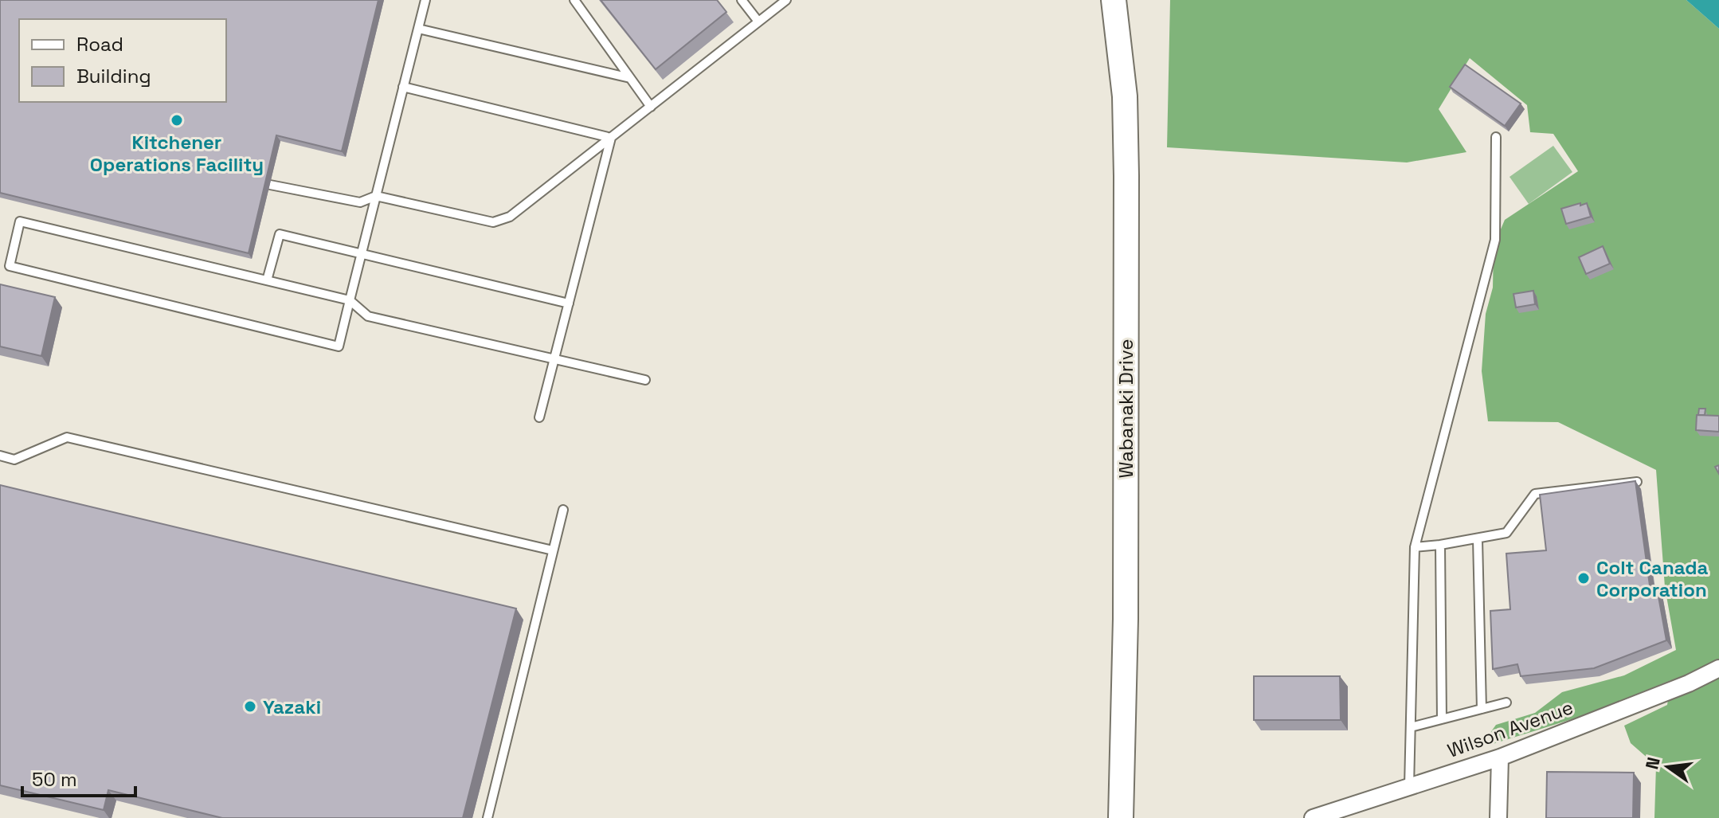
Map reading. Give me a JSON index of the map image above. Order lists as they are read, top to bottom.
{
  "streets": {
    "street": ["Wabanaki Drive", "Wilson Avenue"]
  },
  "places": ["Kitchener Operations Facility", "Colt Canada Corporation", "Yazaki"],
  "legend": ["Road", "Building"],
  "scale_bar": "50 m",
  "north": "left"
}
